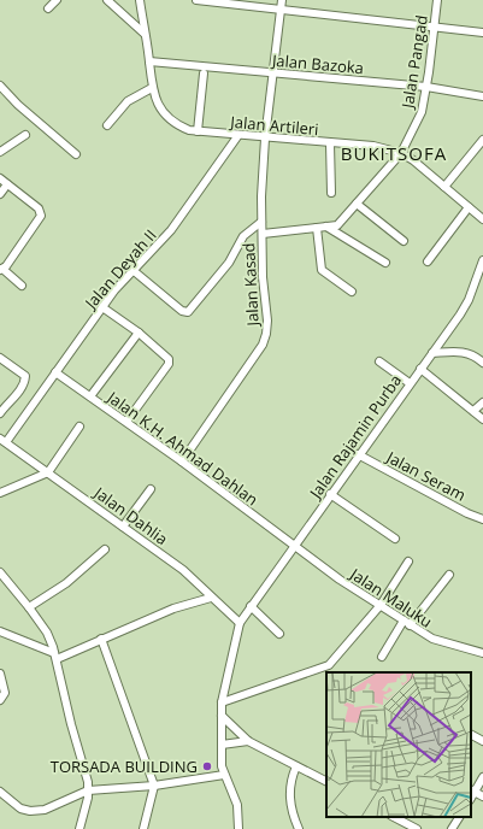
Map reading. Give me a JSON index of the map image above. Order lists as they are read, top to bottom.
{
  "streets": {
    "street": [
      "Jalan Pangad",
      "Jalan Bazoka",
      "Jalan Artileri",
      "Jalan Deyah II",
      "Jalan Kasad",
      "Jalan Rajamin Purba",
      "Jalan K.H. Ahmad Dahlan",
      "Jalan Seram",
      "Jalan Dahlia",
      "Jalan Maluku"
    ]
  },
  "crossings": [
    ["Jalan Pangad", "Jalan Bazoka"],
    ["Jalan Pangad", "Jalan Artileri"],
    ["Jalan Pangad", "Jalan Kasad"],
    ["Jalan Bazoka", "Jalan Artileri"],
    ["Jalan Bazoka", "Jalan Kasad"],
    ["Jalan Artileri", "Jalan Deyah II"],
    ["Jalan Artileri", "Jalan Kasad"],
    ["Jalan Deyah II", "Jalan K.H. Ahmad Dahlan"],
    ["Jalan Deyah II", "Jalan Dahlia"],
    ["Jalan Kasad", "Jalan K.H. Ahmad Dahlan"],
    ["Jalan Rajamin Purba", "Jalan K.H. Ahmad Dahlan"],
    ["Jalan Rajamin Purba", "Jalan Seram"],
    ["Jalan Rajamin Purba", "Jalan Dahlia"],
    ["Jalan Rajamin Purba", "Jalan Maluku"],
    ["Jalan K.H. Ahmad Dahlan", "Jalan Maluku"]
  ],
  "districts": ["BUKITSOFA"],
  "places": ["TORSADA BUILDING"]
}
